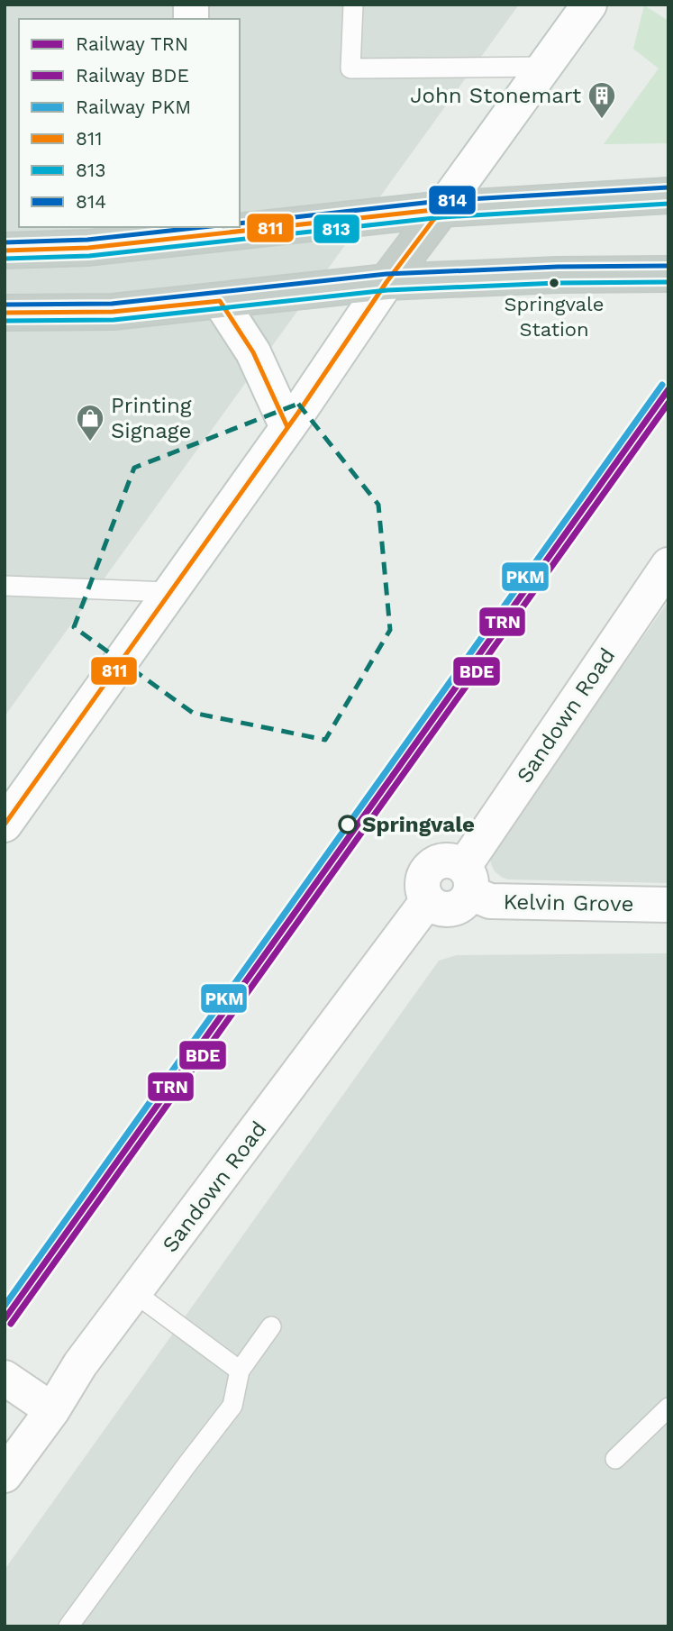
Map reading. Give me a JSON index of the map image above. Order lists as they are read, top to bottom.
{
  "streets": {
    "street": ["Sandown Road", "Kelvin Grove"]
  },
  "crossings": [
    ["Sandown Road", "Kelvin Grove"]
  ],
  "places": {
    "building": ["John Stonemart"],
    "other": ["Springvale Station", "Springvale"],
    "shop": ["Printing Signage"]
  },
  "lines": [
    "transit line 814",
    "transit line 813",
    "transit line 811",
    "rail line PKM",
    "rail line TRN",
    "rail line BDE"
  ],
  "legend": [
    "Railway TRN",
    "Railway BDE",
    "Railway PKM",
    "811",
    "813",
    "814"
  ]
}
